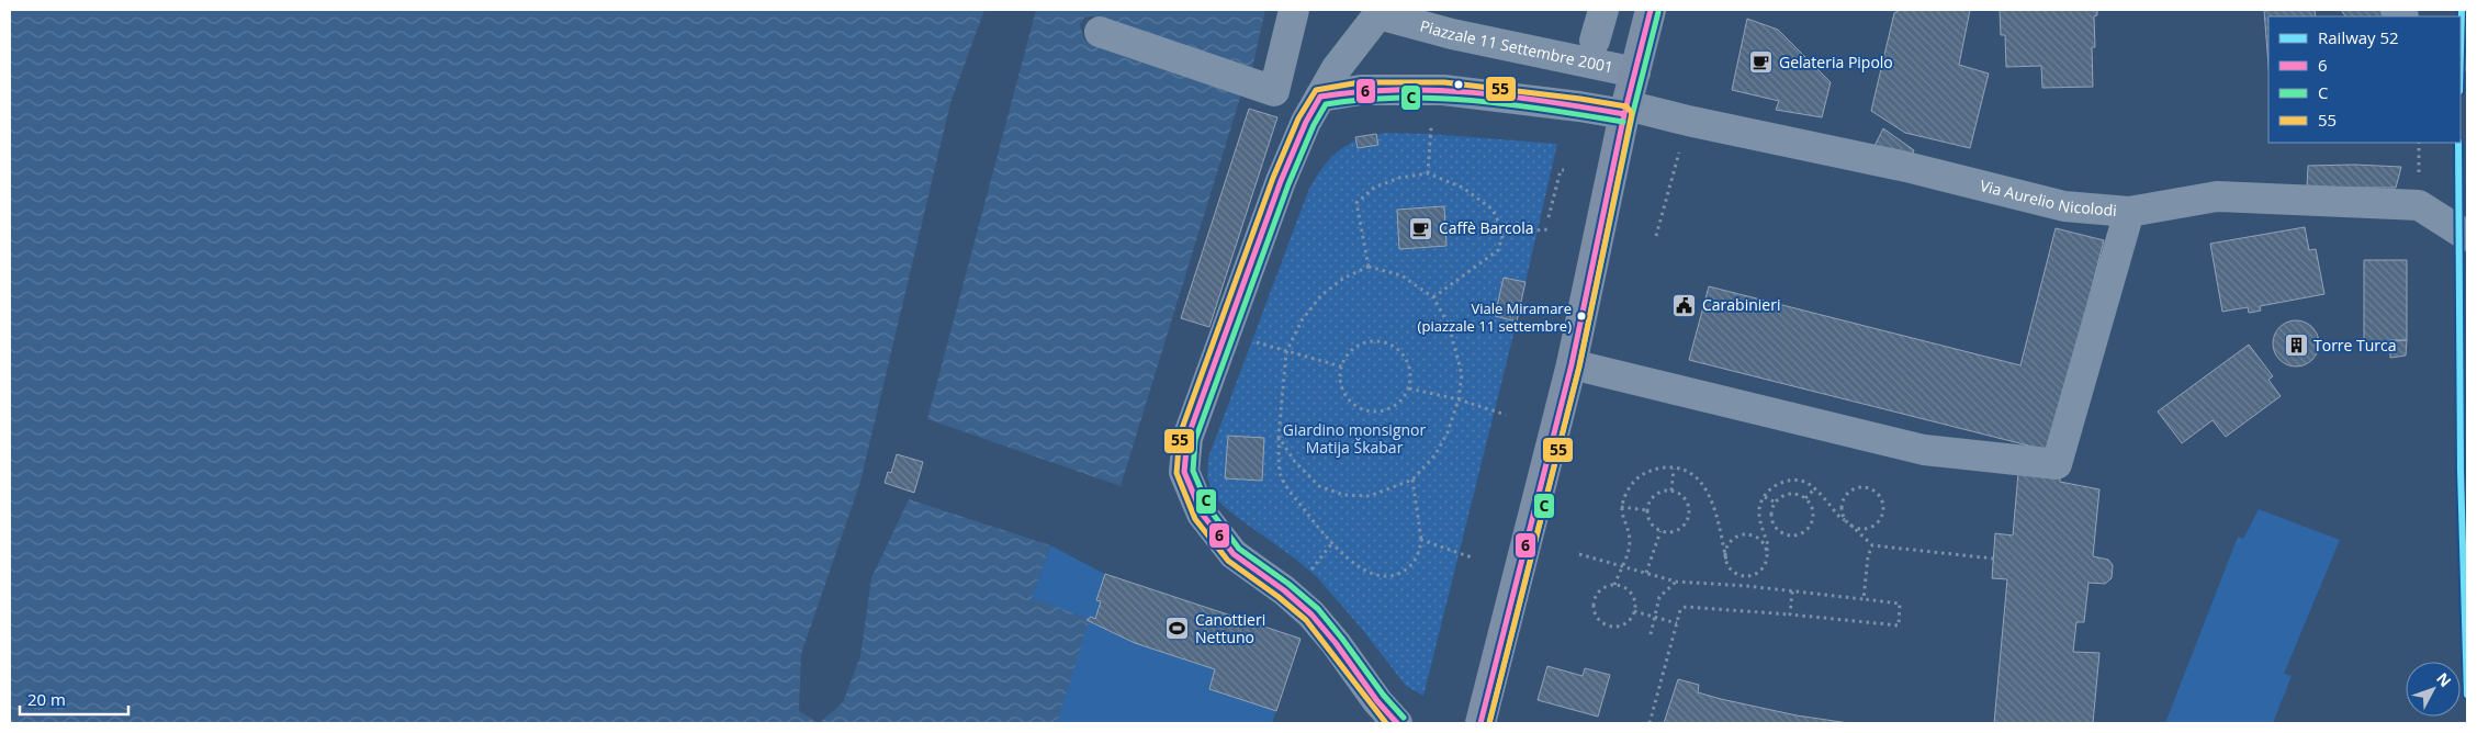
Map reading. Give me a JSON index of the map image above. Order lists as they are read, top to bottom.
{
  "streets": {
    "street": ["Piazzale 11 Settembre 2001", "Via Aurelio Nicolodi"]
  },
  "parks": ["Giardino monsignor Matija Škabar"],
  "places": {
    "cafe": ["Gelateria Pipolo", "Caffè Barcola"],
    "public building": ["Carabinieri"],
    "other": ["Viale Miramare (piazzale 11 settembre)"],
    "building": ["Torre Turca"],
    "sports": ["Canottieri Nettuno"]
  },
  "lines": [
    "rail line 52",
    "transit line 6",
    "transit line C",
    "transit line 55"
  ],
  "legend": [
    "Railway 52",
    "6",
    "C",
    "55"
  ],
  "scale_bar": "20 m",
  "north": "top right"
}
